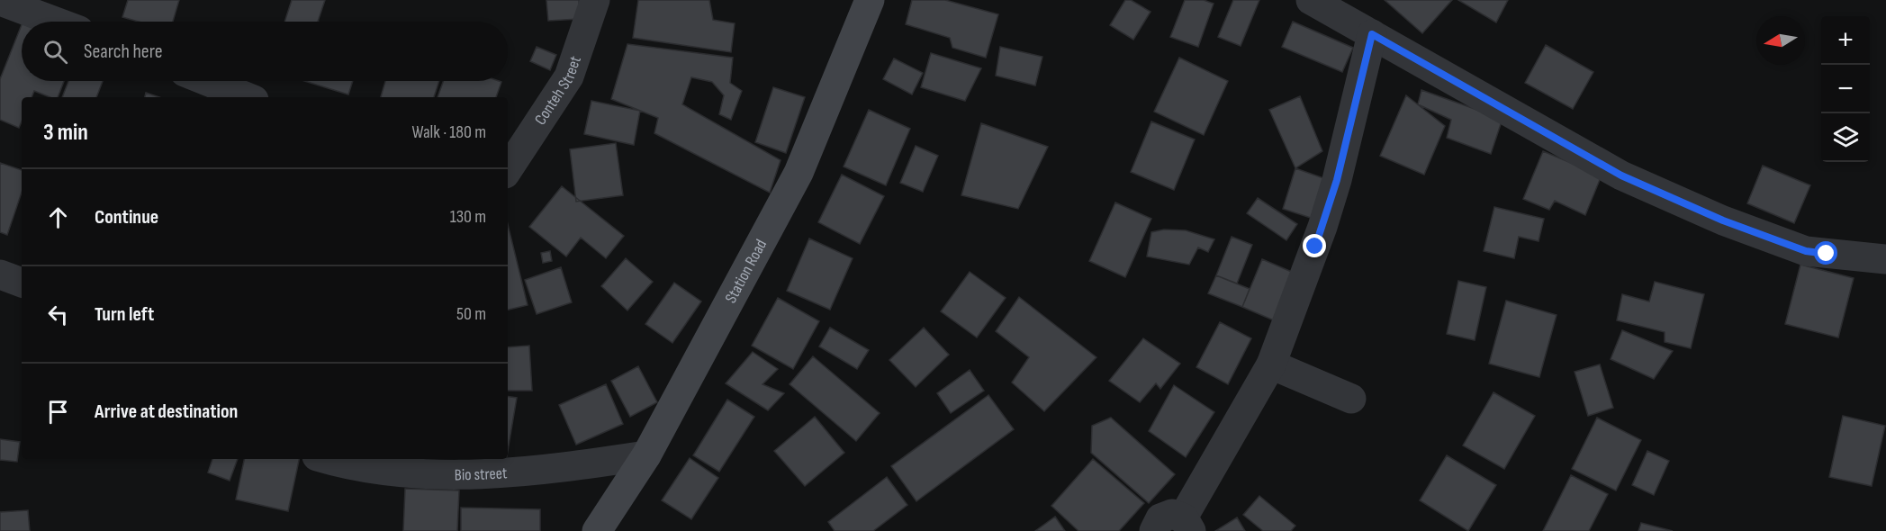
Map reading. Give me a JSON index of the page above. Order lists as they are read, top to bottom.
{
  "streets": {
    "main road": ["Station Road"],
    "street": ["Conteh Street", "Bio street"]
  },
  "crossings": [
    ["Station Road", "Bio street"]
  ],
  "north": "left",
  "page": {
    "map_buttons": ["+", "−"],
    "search": "Search here",
    "heading": ["3 min", "Walk · 180 m"],
    "list": [
      ["Continue", "130 m"],
      ["Turn left", "50 m"],
      "Arrive at destination"
    ]
  }
}
